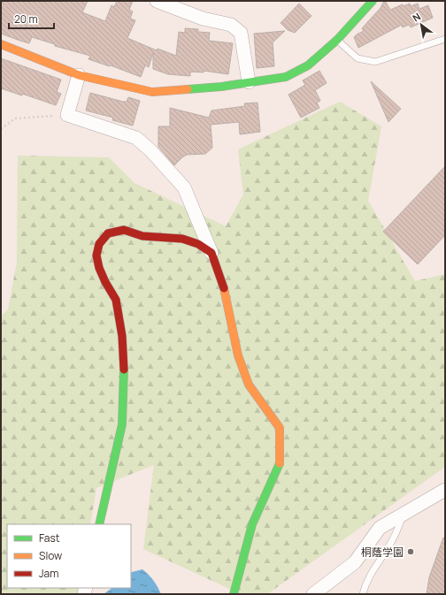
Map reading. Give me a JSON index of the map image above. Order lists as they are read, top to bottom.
{
  "places": ["桐蔭学園"],
  "legend": ["Fast", "Slow", "Jam"],
  "scale_bar": "20 m",
  "north": "top left"
}
